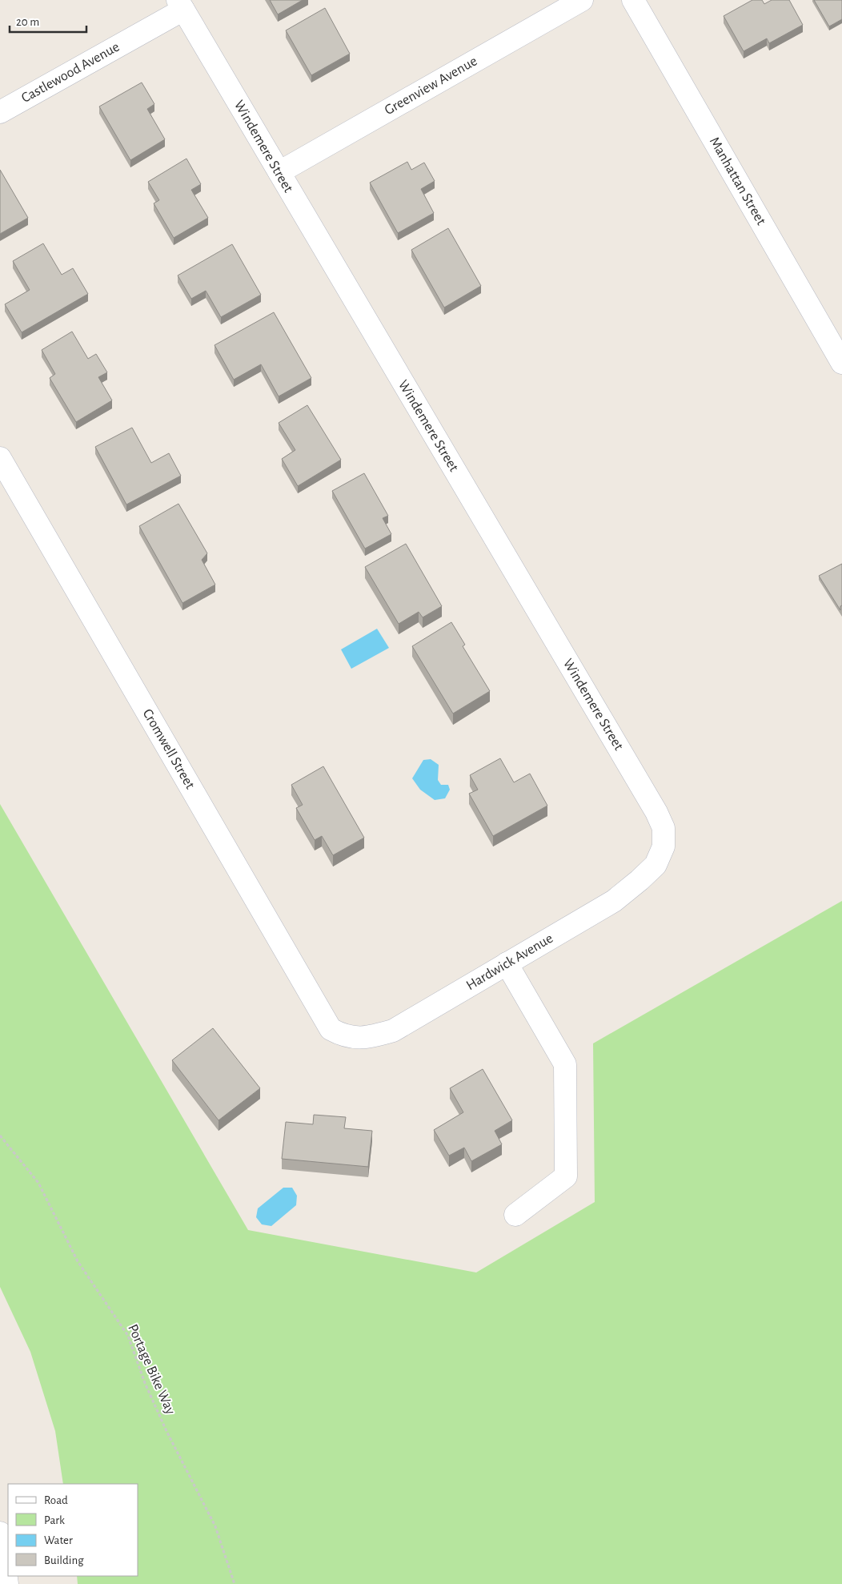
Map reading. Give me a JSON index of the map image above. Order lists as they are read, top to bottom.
{
  "streets": {
    "street": [
      "Castlewood Avenue",
      "Greenview Avenue",
      "Windemere Street",
      "Manhattan Street",
      "Cromwell Street",
      "Hardwick Avenue"
    ],
    "path": ["Portage Bike Way"]
  },
  "crossings": [
    ["Castlewood Avenue", "Windemere Street"],
    ["Greenview Avenue", "Windemere Street"],
    ["Windemere Street", "Hardwick Avenue"],
    ["Cromwell Street", "Hardwick Avenue"]
  ],
  "legend": [
    "Road",
    "Park",
    "Water",
    "Building"
  ],
  "scale_bar": "20 m"
}
